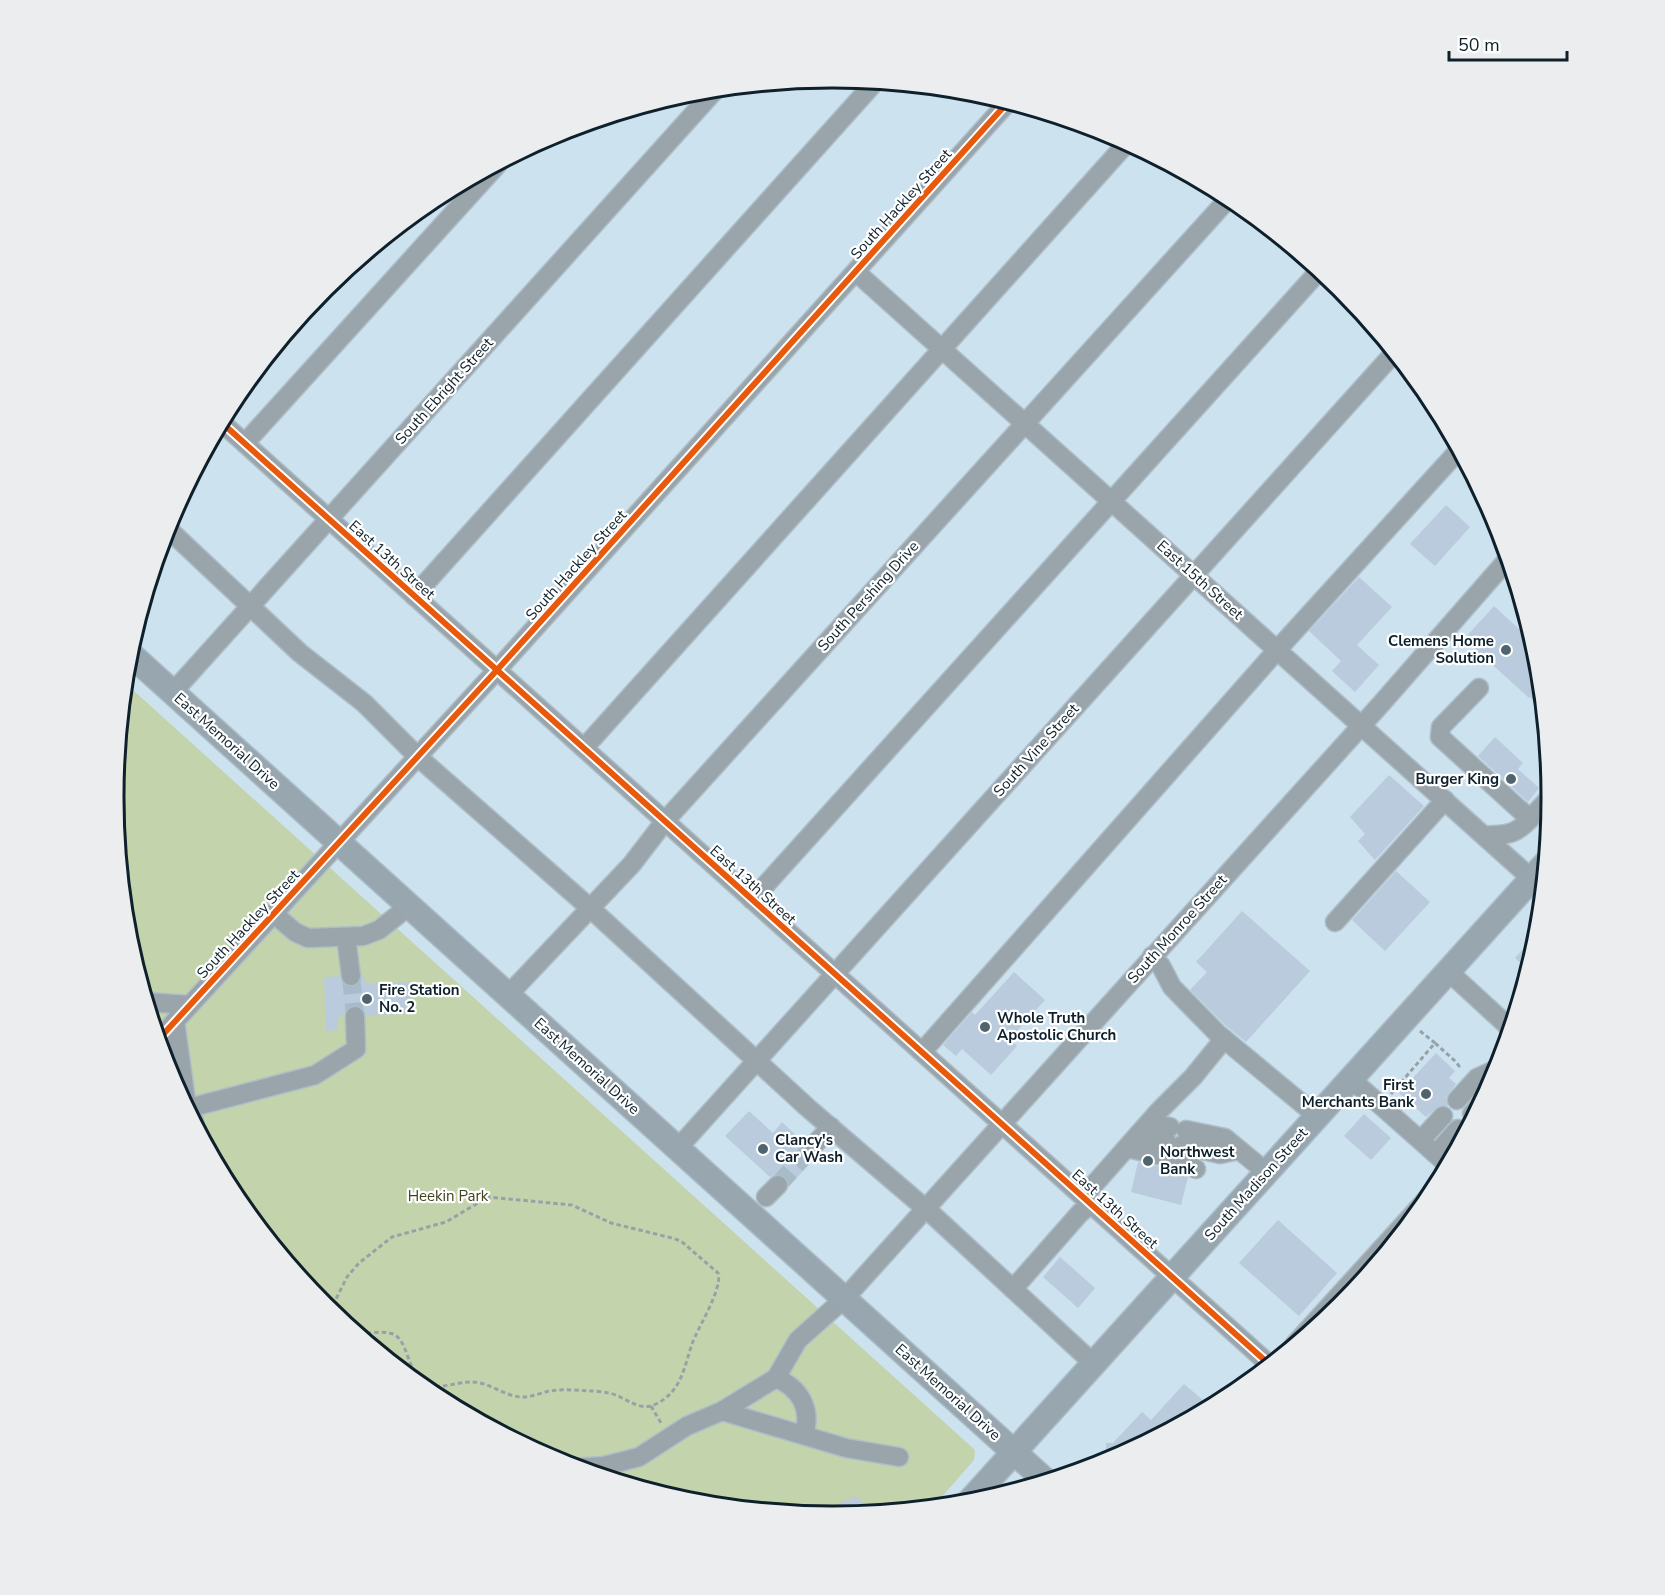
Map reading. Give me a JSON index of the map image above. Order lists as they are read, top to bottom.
{
  "streets": {
    "main road": ["East Memorial Drive", "South Madison Street"],
    "street": [
      "South Hackley Street",
      "South Ebright Street",
      "East 13th Street",
      "East 15th Street",
      "South Pershing Drive",
      "South Vine Street",
      "South Monroe Street"
    ]
  },
  "crossings": [
    ["South Hackley Street", "East 13th Street"],
    ["South Hackley Street", "East 15th Street"],
    ["South Hackley Street", "East Memorial Drive"],
    ["South Ebright Street", "East 13th Street"],
    ["South Ebright Street", "East Memorial Drive"],
    ["East 13th Street", "South Pershing Drive"],
    ["East 13th Street", "South Vine Street"],
    ["East 13th Street", "South Monroe Street"],
    ["East 13th Street", "South Madison Street"],
    ["East 15th Street", "South Pershing Drive"],
    ["East 15th Street", "South Vine Street"],
    ["East 15th Street", "South Monroe Street"],
    ["South Pershing Drive", "East Memorial Drive"],
    ["East Memorial Drive", "South Vine Street"],
    ["East Memorial Drive", "South Monroe Street"],
    ["East Memorial Drive", "South Madison Street"]
  ],
  "parks": ["Heekin Park"],
  "places": [
    "Clemens Home Solution",
    "Burger King",
    "Fire Station No. 2",
    "Whole Truth Apostolic Church",
    "First Merchants Bank",
    "Clancy's Car Wash",
    "Northwest Bank"
  ],
  "scale_bar": "50 m"
}
